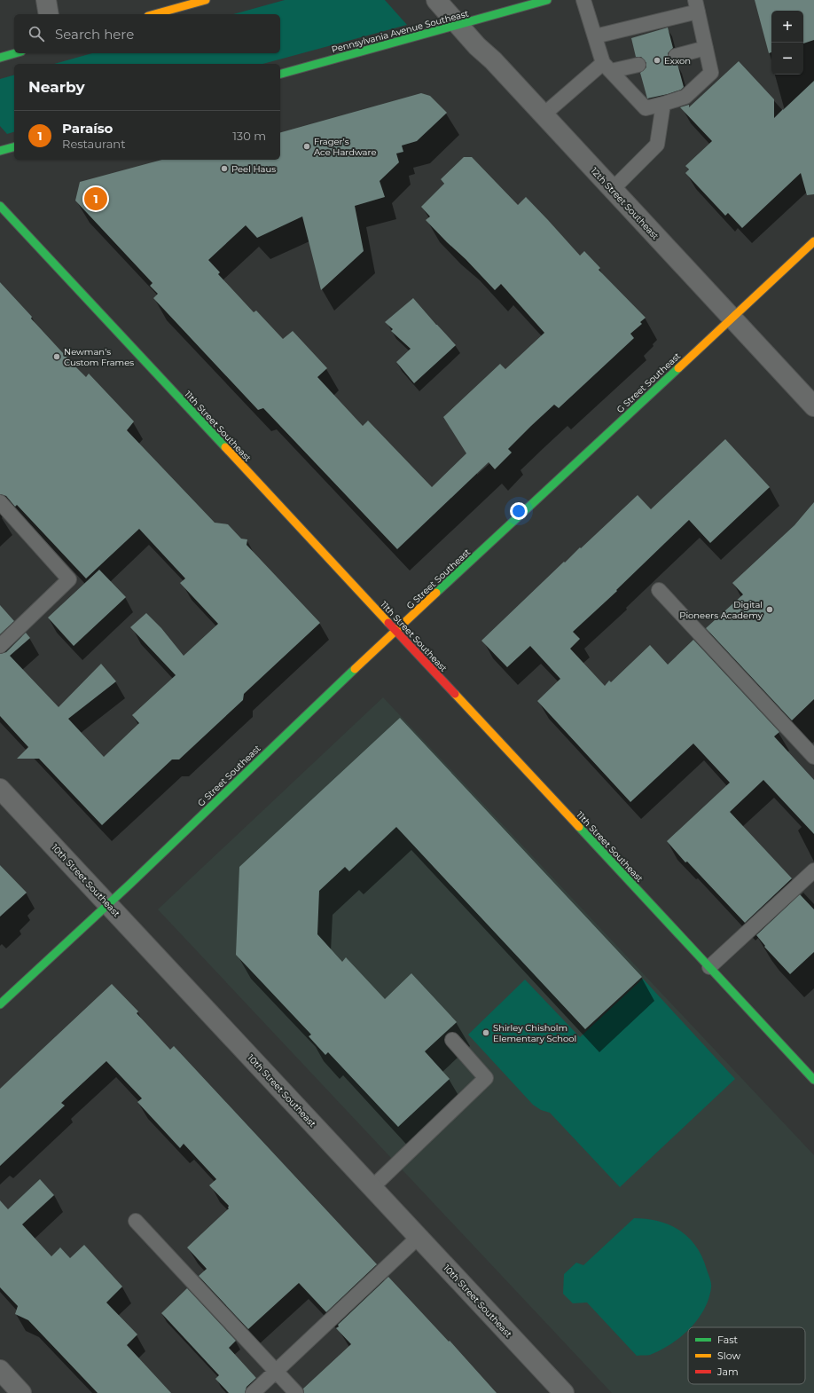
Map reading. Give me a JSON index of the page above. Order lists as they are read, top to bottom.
{
  "streets": {
    "main road": ["Pennsylvania Avenue Southeast", "G Street Southeast", "11th Street Southeast"],
    "street": ["12th Street Southeast", "10th Street Southeast"]
  },
  "crossings": [
    ["Pennsylvania Avenue Southeast", "12th Street Southeast"],
    ["12th Street Southeast", "G Street Southeast"],
    ["G Street Southeast", "11th Street Southeast"],
    ["G Street Southeast", "10th Street Southeast"]
  ],
  "places": [
    "Exxon",
    "Frager's Ace Hardware",
    "Peel Haus",
    "Newman's Custom Frames",
    "Digital Pioneers Academy",
    "Shirley Chisholm Elementary School"
  ],
  "legend": ["Fast", "Slow", "Jam"],
  "page": {
    "map_buttons": ["+", "−"],
    "search": "Search here",
    "heading": "Nearby",
    "list": [
      {
        "mark": "1",
        "name": "Paraíso",
        "note": "Restaurant",
        "value": "130 m"
      }
    ],
    "pins": "1"
  }
}
